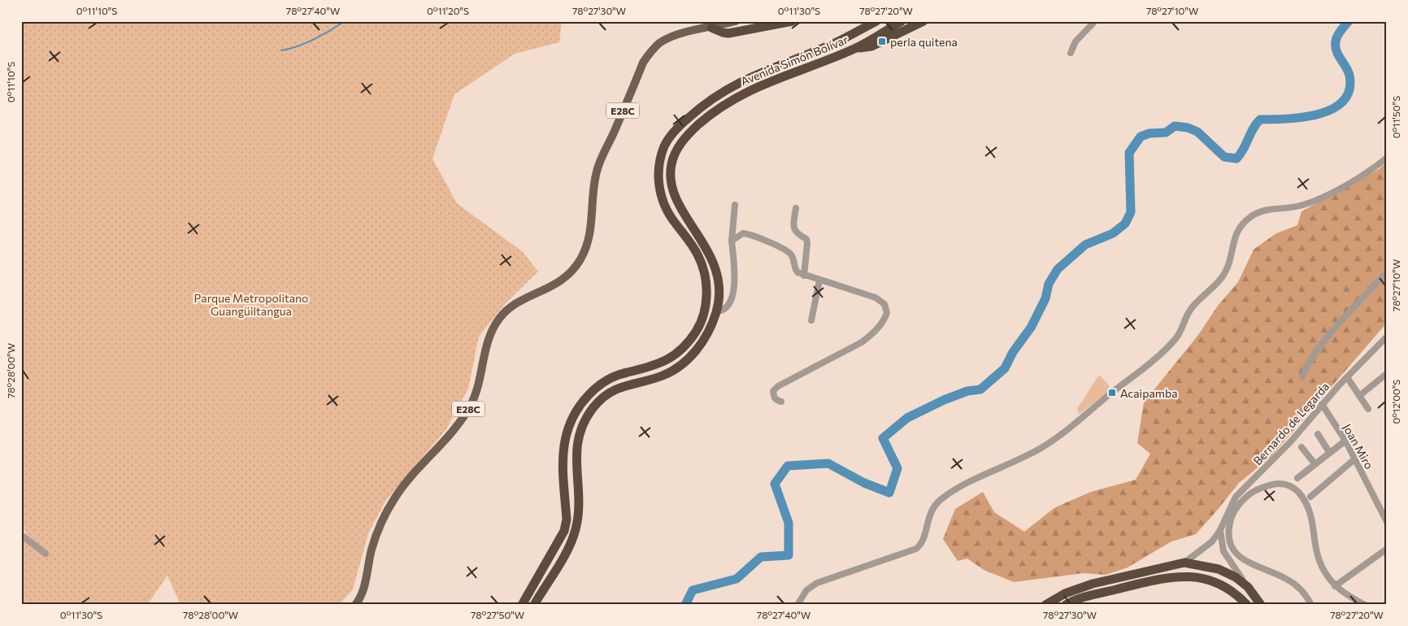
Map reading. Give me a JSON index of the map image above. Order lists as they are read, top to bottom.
{
  "streets": {
    "highway": ["Avenida Simón Bolívar"],
    "main road": ["E28C"],
    "street": ["Bernardo de Legarda", "Joan Miro"]
  },
  "crossings": [
    ["Bernardo de Legarda", "Joan Miro"]
  ],
  "parks": ["Parque Metropolitano Guangüiltangua"],
  "places": {
    "transit": ["perla quitena", "Acaipamba"]
  },
  "coordinates": [
    "0°11'10\"S",
    "78°27'40\"W",
    "0°11'20\"S",
    "78°27'30\"W",
    "0°11'30\"S",
    "78°27'20\"W",
    "78°27'10\"W",
    "0°11'50\"S",
    "78°28'00\"W",
    "0°12'00\"S",
    "78°27'50\"W"
  ]
}
